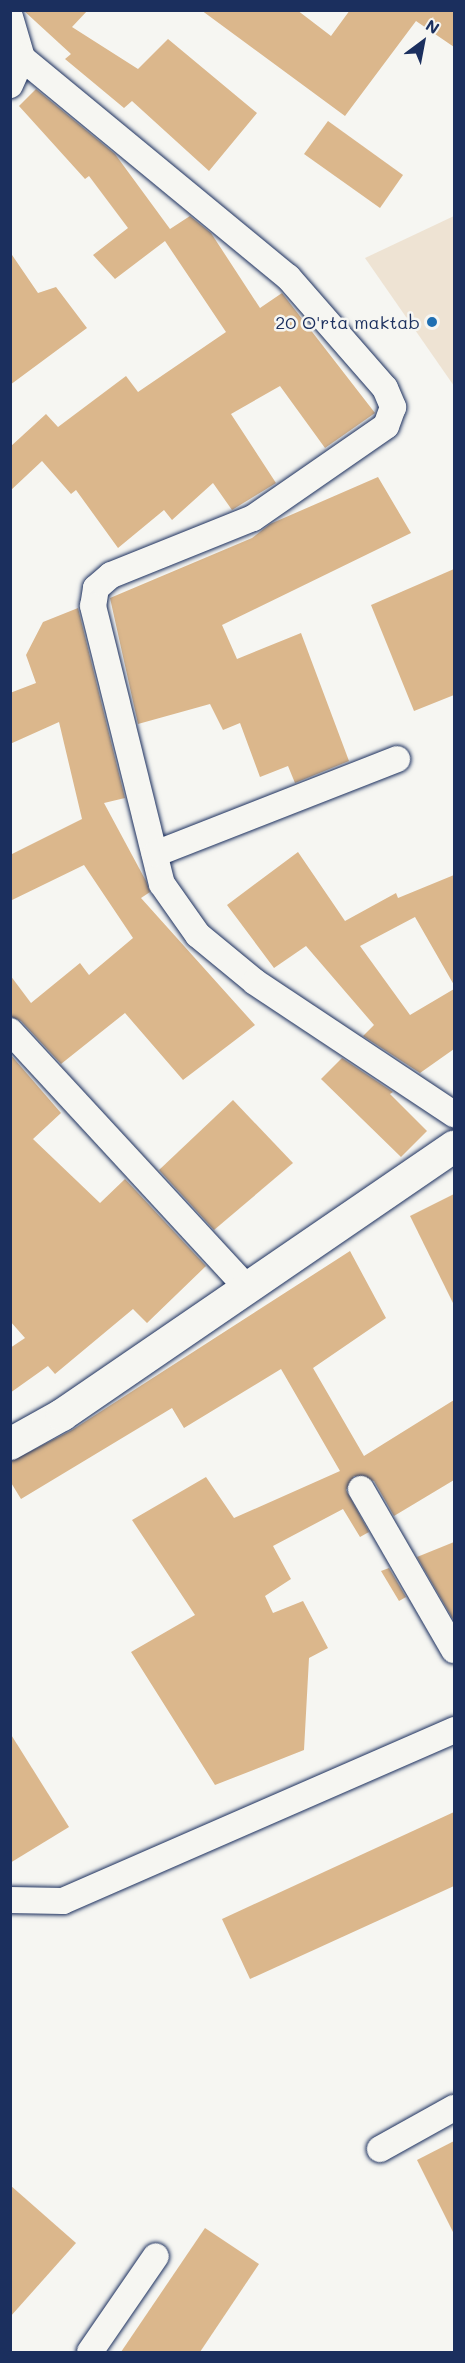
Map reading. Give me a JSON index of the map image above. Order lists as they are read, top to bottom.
{
  "places": ["20 O'rta maktab"],
  "north": "top right"
}
